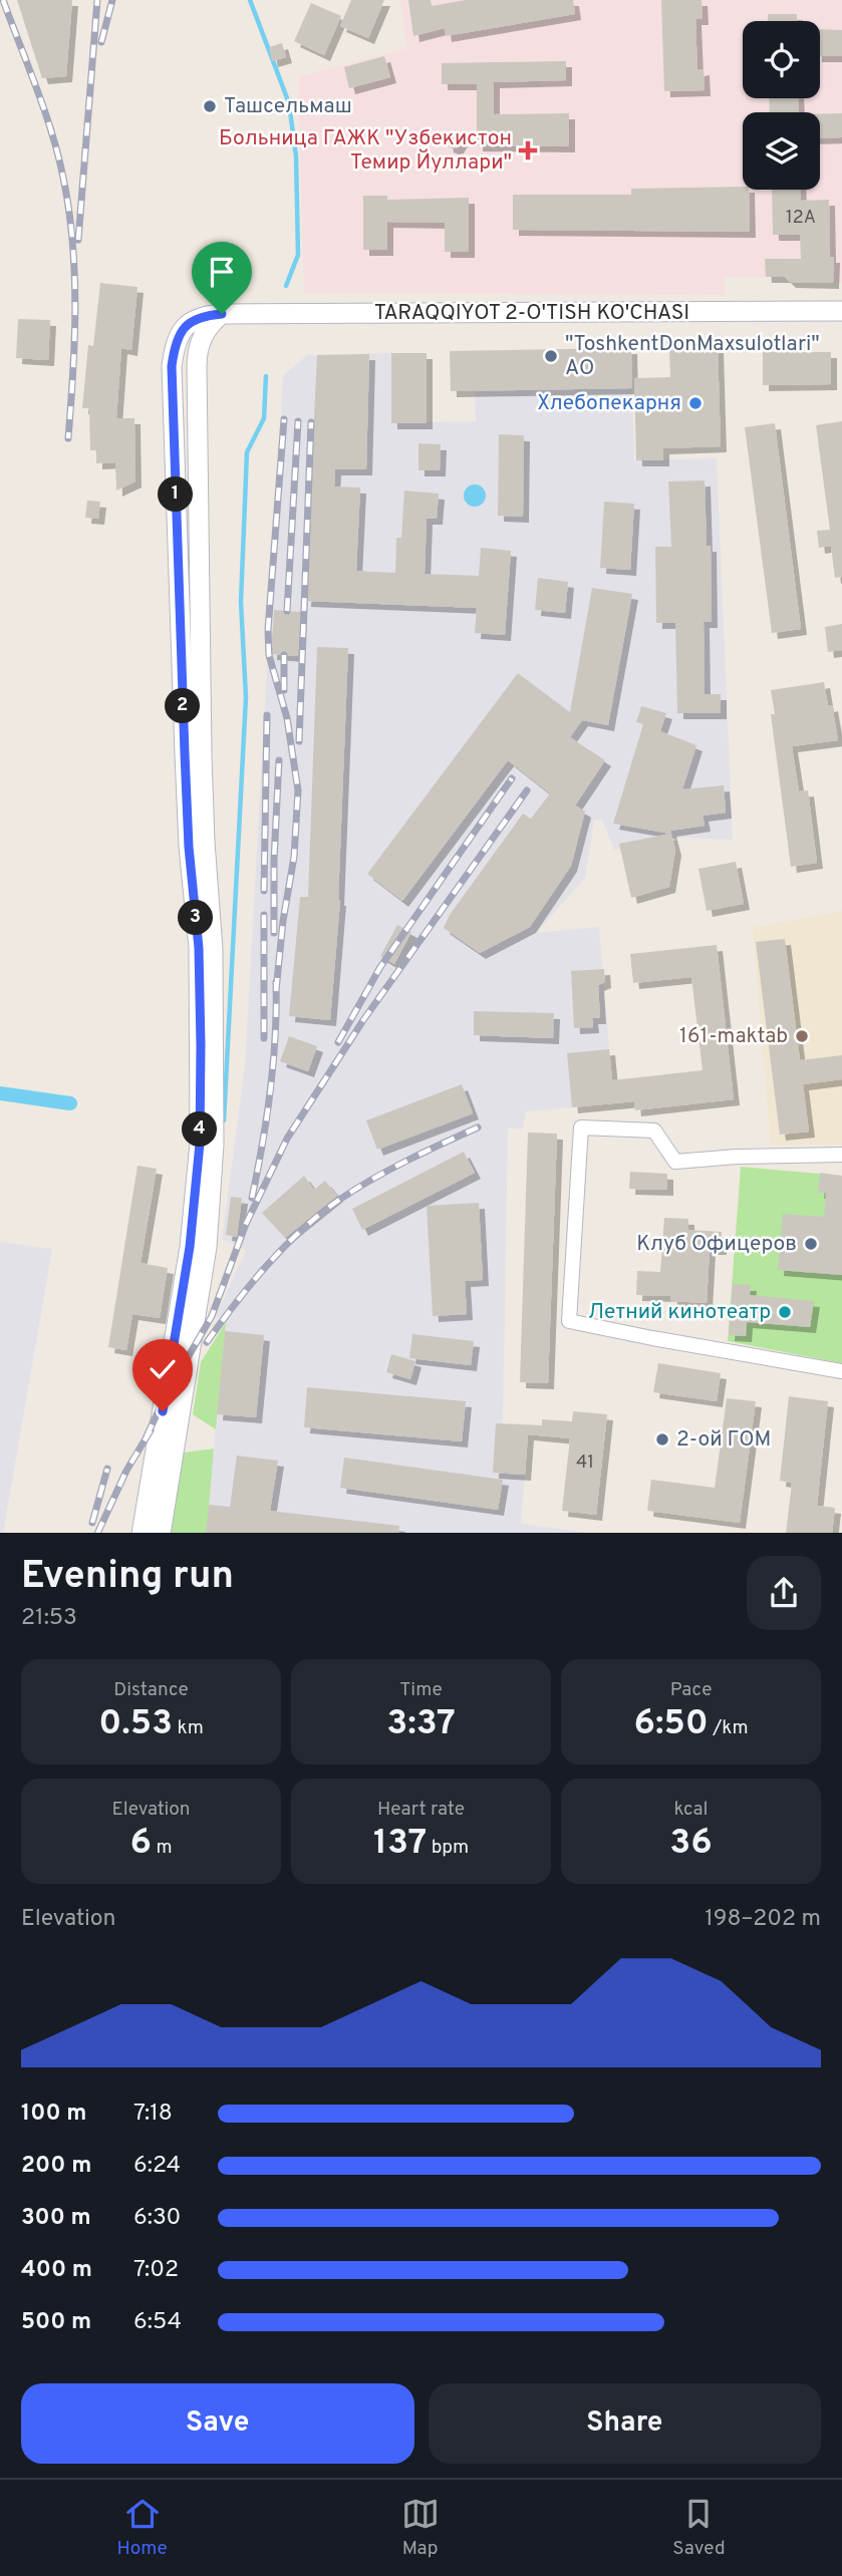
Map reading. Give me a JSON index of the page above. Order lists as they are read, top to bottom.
{
  "streets": {
    "main road": ["TARAQQIYOT 2-O'TISH KO'CHASI"]
  },
  "places": {
    "other": [
      "Ташсельмаш",
      "\"ToshkentDonMaxsulotlari\" AO",
      "Хлебопекарня",
      "161-maktab",
      "Клуб Офицеров",
      "Летний кинотеатр",
      "2-ой ГОМ"
    ],
    "health": ["Больница ГАЖК \"Узбекистон Темир Йуллари\""]
  },
  "house_numbers": ["12А", "41"],
  "page": {
    "pins": [
      "1",
      "2",
      "3",
      "4"
    ],
    "heading": ["Evening run", "21:53"],
    "stats": [
      ["Distance", "0.53 km"],
      ["Time", "3:37"],
      ["Pace", "6:50 /km"],
      ["Elevation", "6 m"],
      ["Heart rate", "137 bpm"],
      ["kcal", "36"]
    ],
    "chart": ["Elevation", "198–202 m"],
    "list": [
      {
        "name": "100 m",
        "note": "7:18"
      },
      {
        "name": "200 m",
        "note": "6:24"
      },
      {
        "name": "300 m",
        "note": "6:30"
      },
      {
        "name": "400 m",
        "note": "7:02"
      },
      {
        "name": "500 m",
        "note": "6:54"
      }
    ],
    "buttons": ["Save", "Share"],
    "tabs": ["Home", "Map", "Saved"]
  }
}
